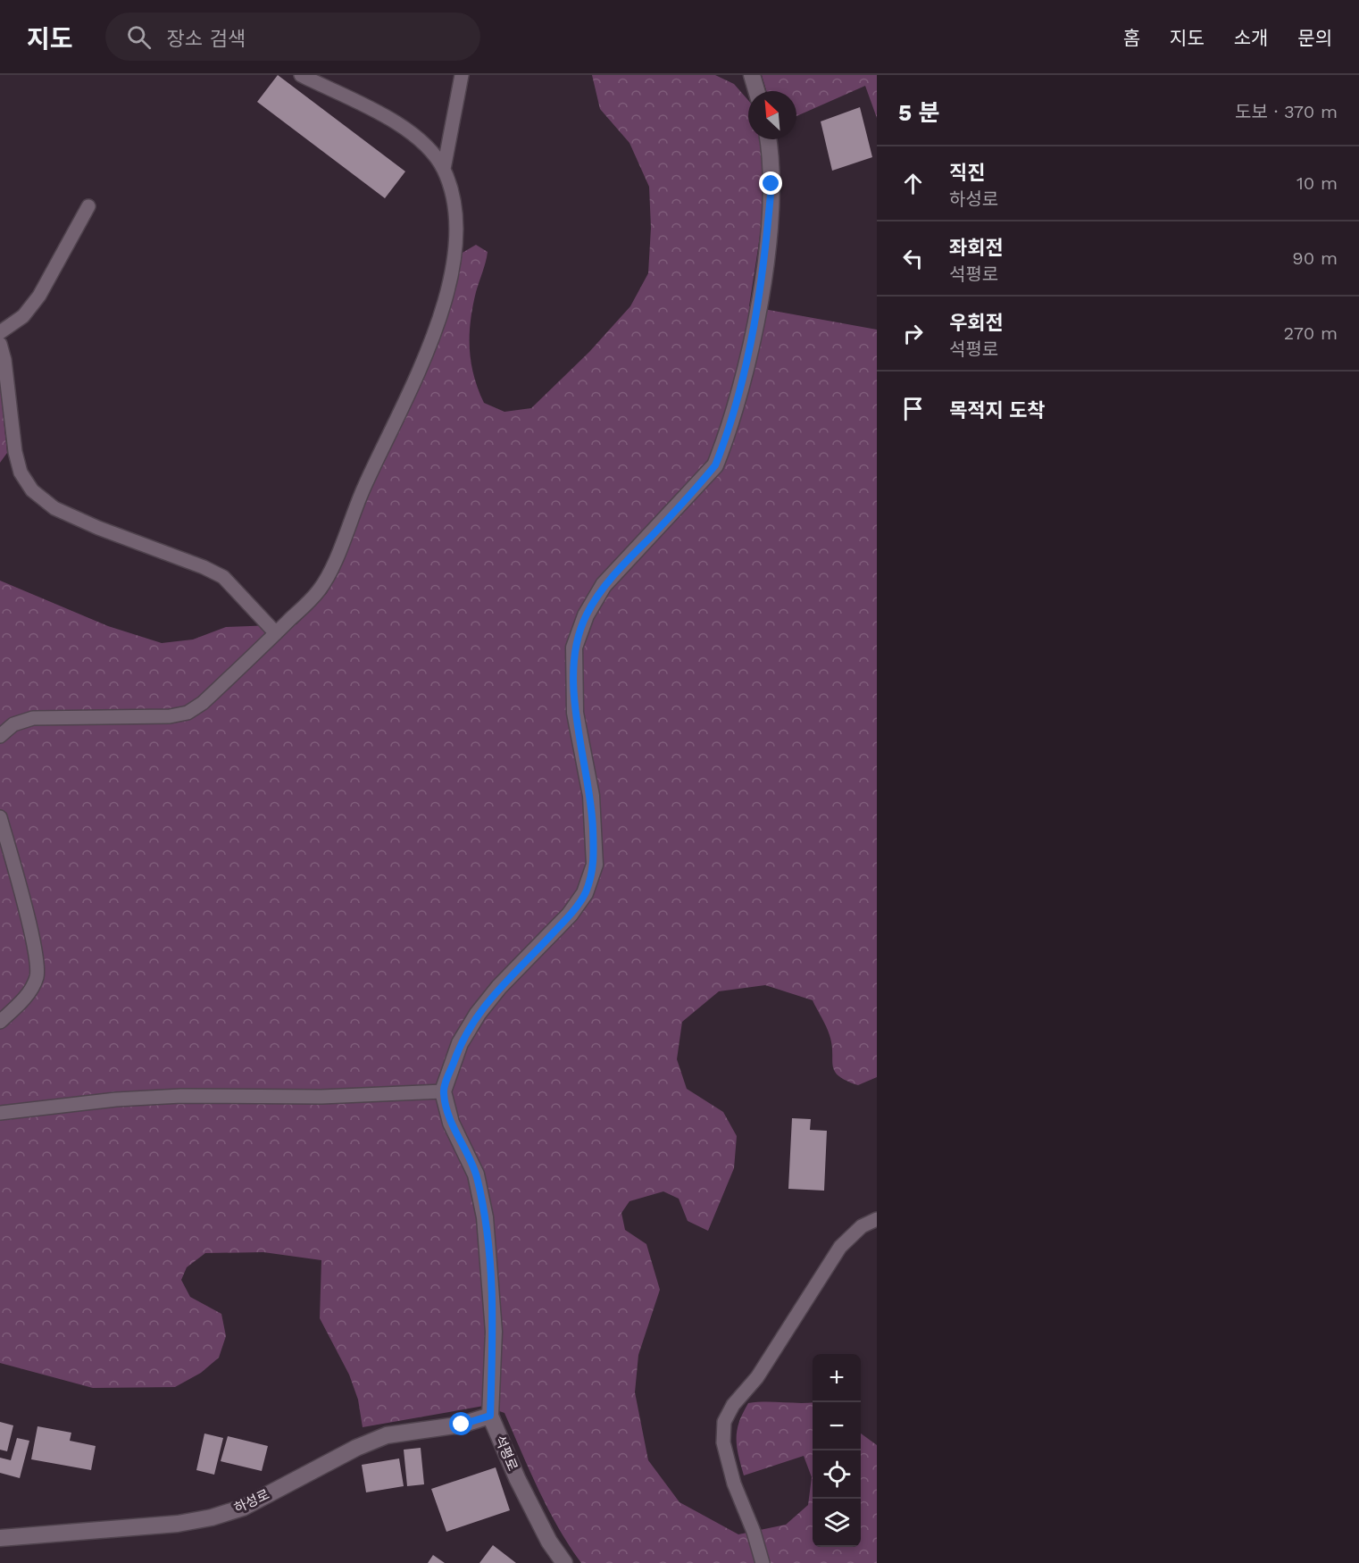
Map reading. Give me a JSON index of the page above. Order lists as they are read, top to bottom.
{
  "streets": {
    "street": ["석평로", "하성로"]
  },
  "crossings": [
    ["석평로", "하성로"]
  ],
  "north": "top left",
  "page": {
    "header": "지도",
    "search": "장소 검색",
    "nav": [
      "홈",
      "지도",
      "소개",
      "문의"
    ],
    "heading": ["5 분", "도보 · 370 m"],
    "list": [
      ["직진", "하성로", "10 m"],
      ["좌회전", "석평로", "90 m"],
      ["우회전", "석평로", "270 m"],
      "목적지 도착"
    ],
    "map_buttons": ["+", "−"]
  }
}
